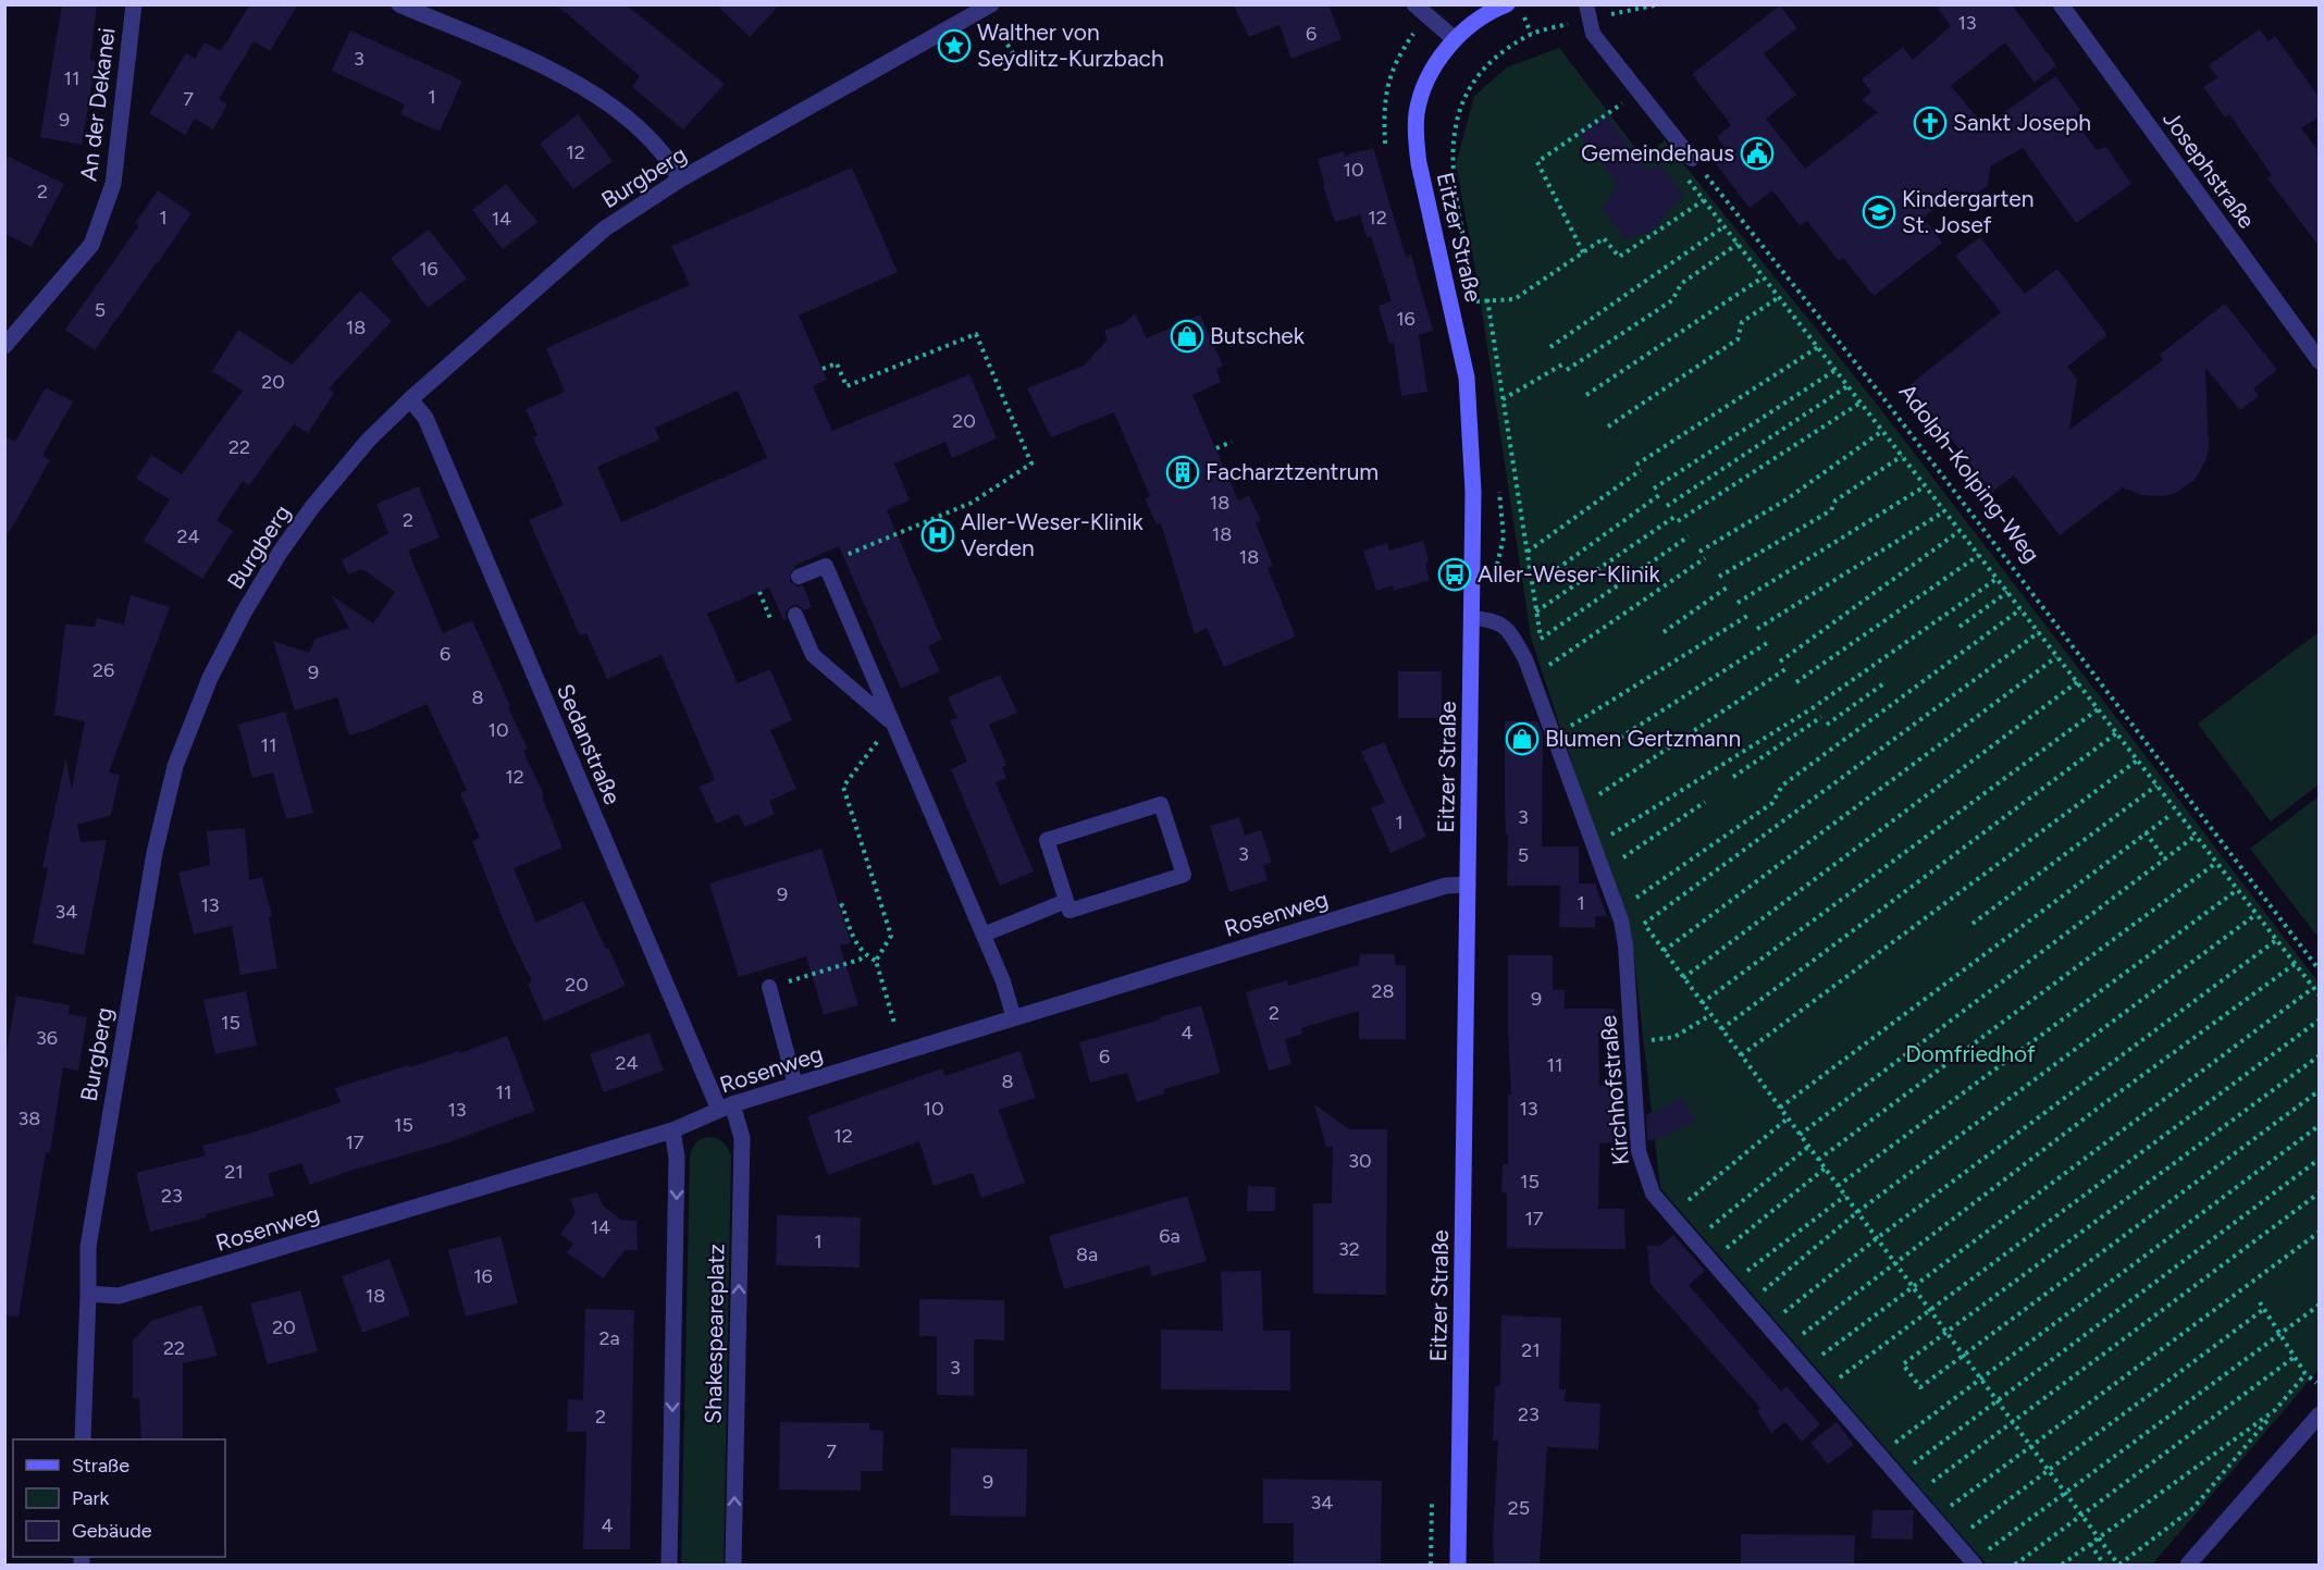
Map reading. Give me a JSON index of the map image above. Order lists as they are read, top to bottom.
{
  "streets": {
    "main road": ["Eitzer Straße"],
    "street": [
      "An der Dekanei",
      "Josephstraße",
      "Burgberg",
      "Sedanstraße",
      "Rosenweg",
      "Shakespeareplatz"
    ],
    "lane": ["Kirchhofstraße"],
    "path": ["Adolph-Kolping-Weg"]
  },
  "crossings": [
    ["Burgberg", "Sedanstraße"],
    ["Burgberg", "Rosenweg"],
    ["Eitzer Straße", "Rosenweg"],
    ["Eitzer Straße", "Kirchhofstraße"],
    ["Sedanstraße", "Rosenweg"],
    ["Sedanstraße", "Shakespeareplatz"],
    ["Rosenweg", "Shakespeareplatz"]
  ],
  "parks": ["Domfriedhof"],
  "places": {
    "place": ["Walther von Seydlitz-Kurzbach"],
    "church": ["Sankt Joseph"],
    "public building": ["Gemeindehaus"],
    "school or university": ["Kindergarten St. Josef"],
    "shop": ["Butschek", "Blumen Gertzmann"],
    "building": ["Facharztzentrum"],
    "hospital": ["Aller-Weser-Klinik Verden"],
    "bus stop": ["Aller-Weser-Klinik"]
  },
  "house_numbers": [
    "13",
    "6",
    "3",
    "11",
    "1",
    "7",
    "9",
    "12",
    "10",
    "2",
    "1",
    "12",
    "14",
    "16",
    "5",
    "16",
    "18",
    "20",
    "20",
    "22",
    "18",
    "2",
    "18",
    "24",
    "18",
    "6",
    "26",
    "9",
    "8",
    "10",
    "11",
    "12",
    "3",
    "1",
    "3",
    "5",
    "9",
    "1",
    "13",
    "34",
    "20",
    "28",
    "9",
    "2",
    "15",
    "4",
    "36",
    "6",
    "24",
    "11",
    "8",
    "11",
    "10",
    "13",
    "13",
    "38",
    "15",
    "12",
    "17",
    "30",
    "21",
    "15",
    "23",
    "17",
    "14",
    "6a",
    "1",
    "32",
    "8a",
    "16",
    "18",
    "20",
    "2a",
    "22",
    "21",
    "3",
    "23",
    "2",
    "7",
    "9",
    "34",
    "25",
    "4"
  ],
  "legend": ["Straße", "Park", "Gebäude"]
}
